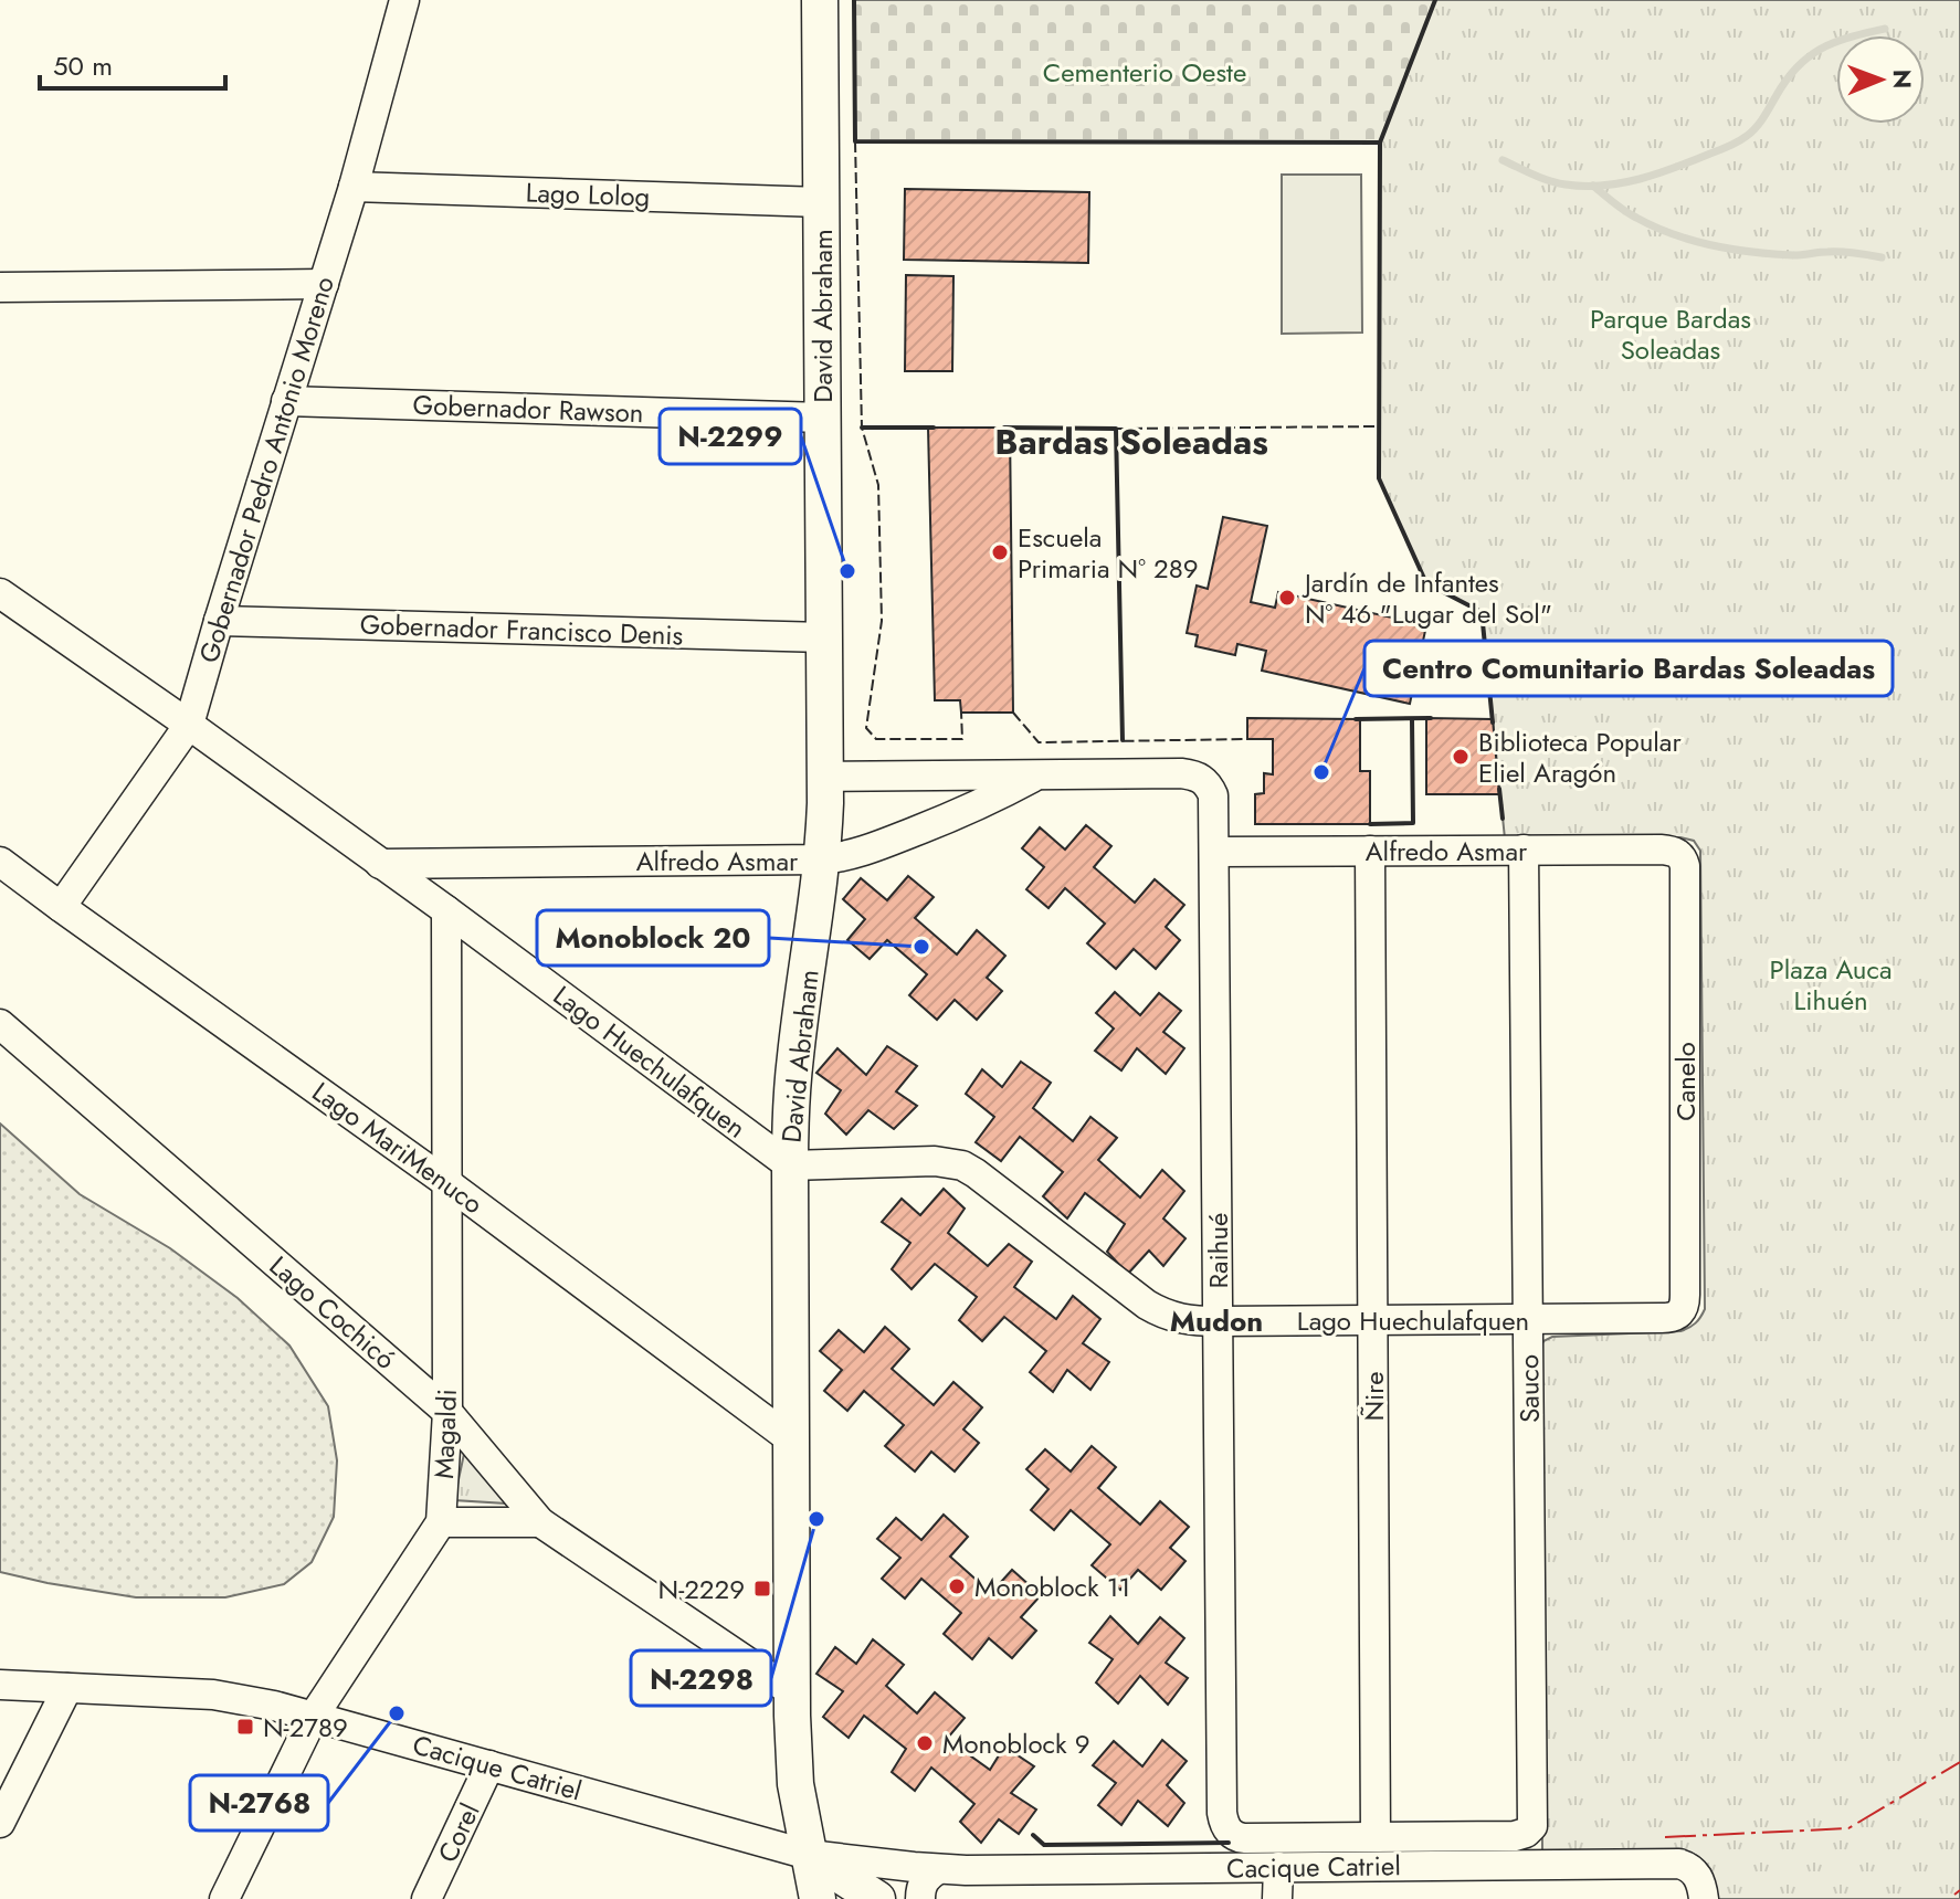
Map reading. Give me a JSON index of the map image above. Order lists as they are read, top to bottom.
{
  "streets": {
    "main road": ["David Abraham"],
    "street": [
      "Lago Lolog",
      "Gobernador Rawson",
      "Gobernador Pedro Antonio Moreno",
      "Gobernador Francisco Denis",
      "Alfredo Asmar",
      "Lago Huechulafquen",
      "Canelo",
      "Lago MariMenuco",
      "Raihué",
      "Lago Cochicó",
      "Sauco",
      "Ñire",
      "Magaldi",
      "Cacique Catriel",
      "Corel"
    ]
  },
  "crossings": [
    ["Lago Lolog", "David Abraham"],
    ["Lago Lolog", "Gobernador Pedro Antonio Moreno"],
    ["David Abraham", "Gobernador Rawson"],
    ["David Abraham", "Gobernador Francisco Denis"],
    ["David Abraham", "Alfredo Asmar"],
    ["David Abraham", "Lago Huechulafquen"],
    ["David Abraham", "Lago MariMenuco"],
    ["David Abraham", "Lago Cochicó"],
    ["David Abraham", "Cacique Catriel"],
    ["Gobernador Rawson", "Gobernador Pedro Antonio Moreno"],
    ["Gobernador Pedro Antonio Moreno", "Gobernador Francisco Denis"],
    ["Gobernador Pedro Antonio Moreno", "Lago Huechulafquen"],
    ["Gobernador Pedro Antonio Moreno", "Lago MariMenuco"],
    ["Alfredo Asmar", "Lago Huechulafquen"],
    ["Alfredo Asmar", "Canelo"],
    ["Alfredo Asmar", "Raihué"],
    ["Alfredo Asmar", "Sauco"],
    ["Alfredo Asmar", "Ñire"],
    ["Lago Huechulafquen", "Canelo"],
    ["Lago Huechulafquen", "Raihué"],
    ["Lago Huechulafquen", "Sauco"],
    ["Lago Huechulafquen", "Ñire"],
    ["Lago Huechulafquen", "Magaldi"],
    ["Lago MariMenuco", "Magaldi"],
    ["Raihué", "Sauco"],
    ["Raihué", "Ñire"],
    ["Lago Cochicó", "Magaldi"],
    ["Sauco", "Ñire"],
    ["Magaldi", "Cacique Catriel"],
    ["Cacique Catriel", "Corel"]
  ],
  "districts": ["Bardas Soleadas", "Mudon"],
  "parks": ["Cementerio Oeste", "Parque Bardas Soleadas", "Plaza Auca Lihuén"],
  "places": {
    "other": [
      "Escuela Primaria N° 289",
      "N-2299",
      "Jardín de Infantes N° 46 \"Lugar del Sol\"",
      "Biblioteca Popular Eliel Aragón",
      "Centro Comunitario Bardas Soleadas",
      "Monoblock 20",
      "N-2298",
      "Monoblock 11",
      "N-2768",
      "Monoblock 9"
    ],
    "transit": ["N-2229", "N-2789"]
  },
  "scale_bar": "50 m",
  "north": "right"
}
